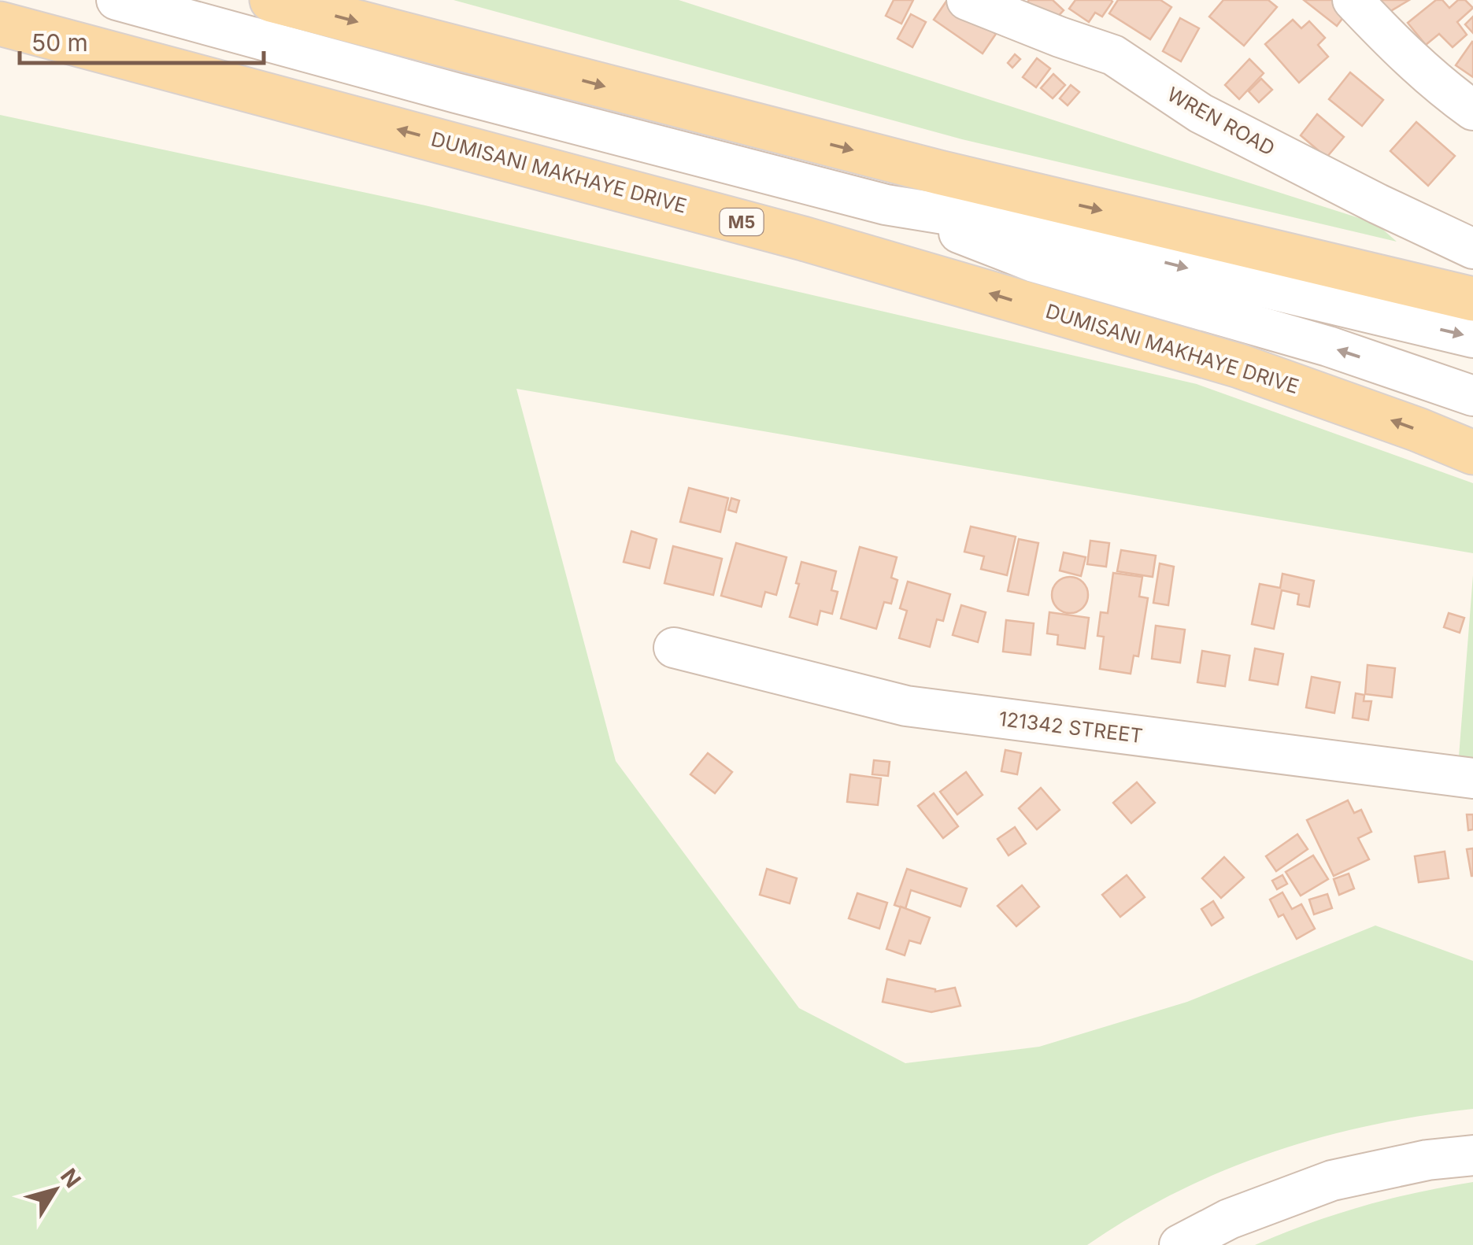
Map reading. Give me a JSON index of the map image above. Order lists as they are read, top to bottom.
{
  "streets": {
    "main road": ["DUMISANI MAKHAYE DRIVE", "M5"],
    "street": ["WREN ROAD", "121342 STREET"]
  },
  "scale_bar": "50 m",
  "north": "top right"
}
